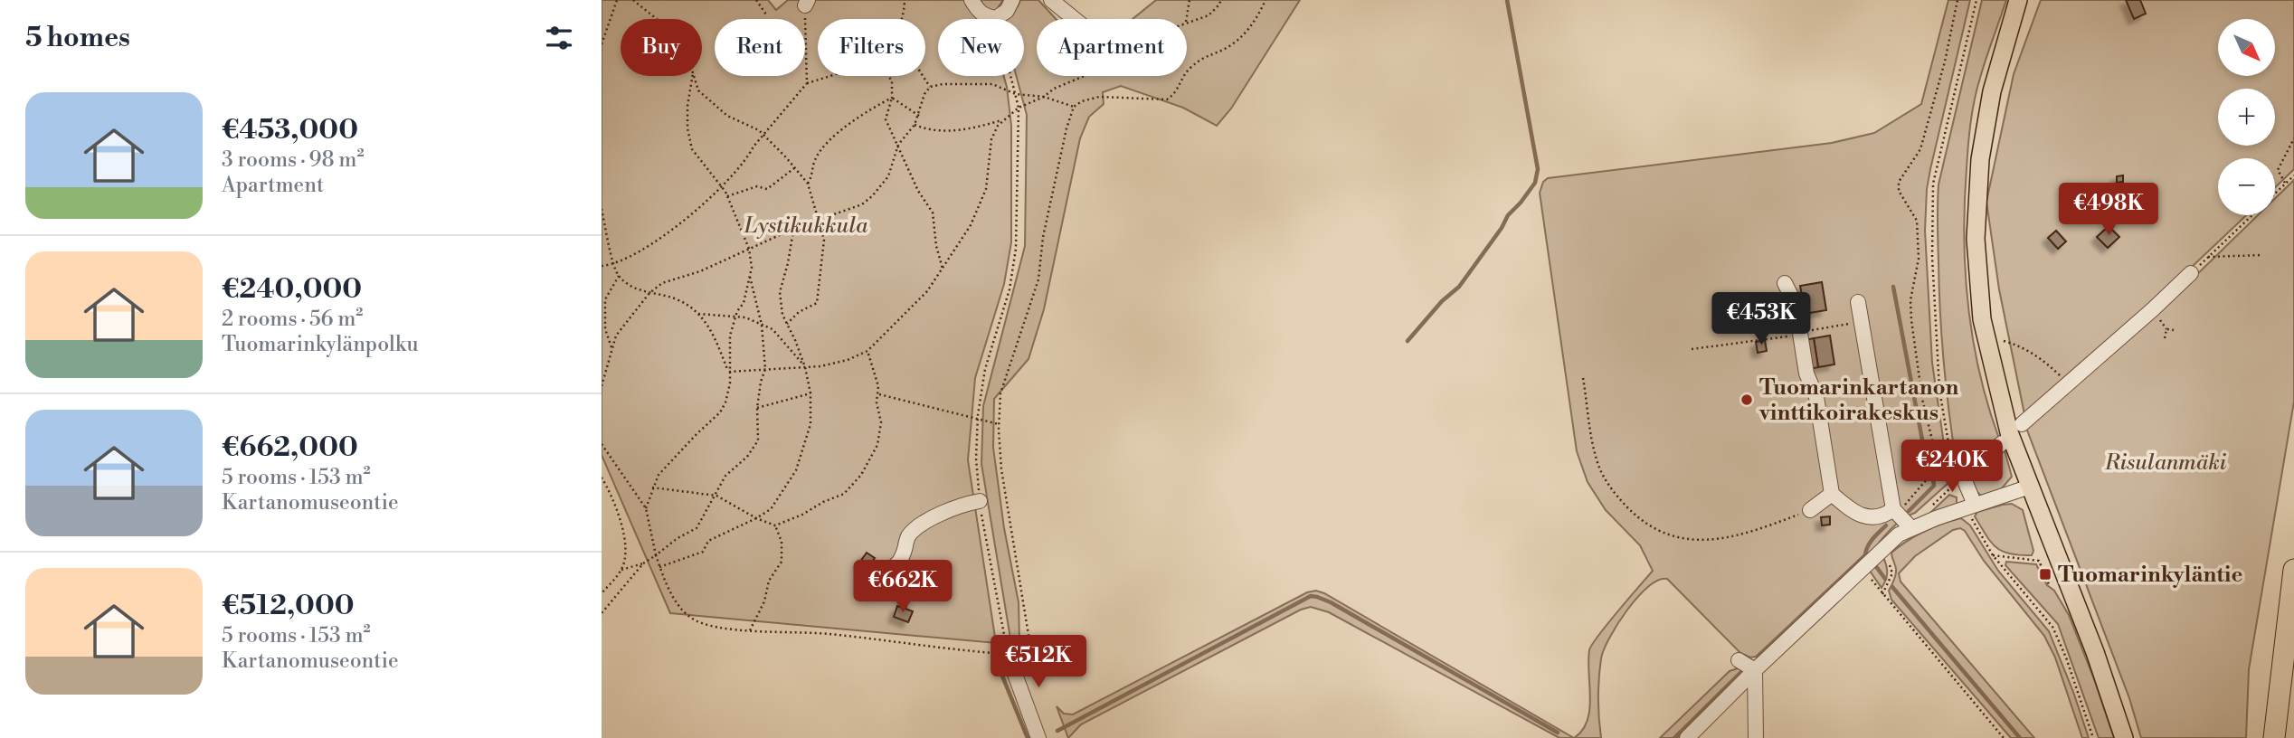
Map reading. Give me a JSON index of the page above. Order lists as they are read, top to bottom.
{
  "parks": ["Lystikukkula", "Risulanmäki"],
  "places": {
    "other": ["Tuomarinkartanon vinttikoirakeskus"],
    "transit": ["Tuomarinkyläntie"]
  },
  "north": "bottom right",
  "page": {
    "heading": "5 homes",
    "map_buttons": ["+", "−"],
    "chip": [
      "Buy",
      "Rent",
      "Filters",
      "New",
      "Apartment"
    ],
    "list": [
      {
        "name": "€453,000",
        "note": "3 rooms · 98 m² · Apartment"
      },
      {
        "name": "€240,000",
        "note": "2 rooms · 56 m² · Tuomarinkylänpolku"
      },
      {
        "name": "€662,000",
        "note": "5 rooms · 153 m² · Kartanomuseontie"
      },
      {
        "name": "€512,000",
        "note": "5 rooms · 153 m² · Kartanomuseontie"
      }
    ],
    "price": [
      "€498K",
      "€453K",
      "€240K",
      "€662K",
      "€512K"
    ]
  }
}
